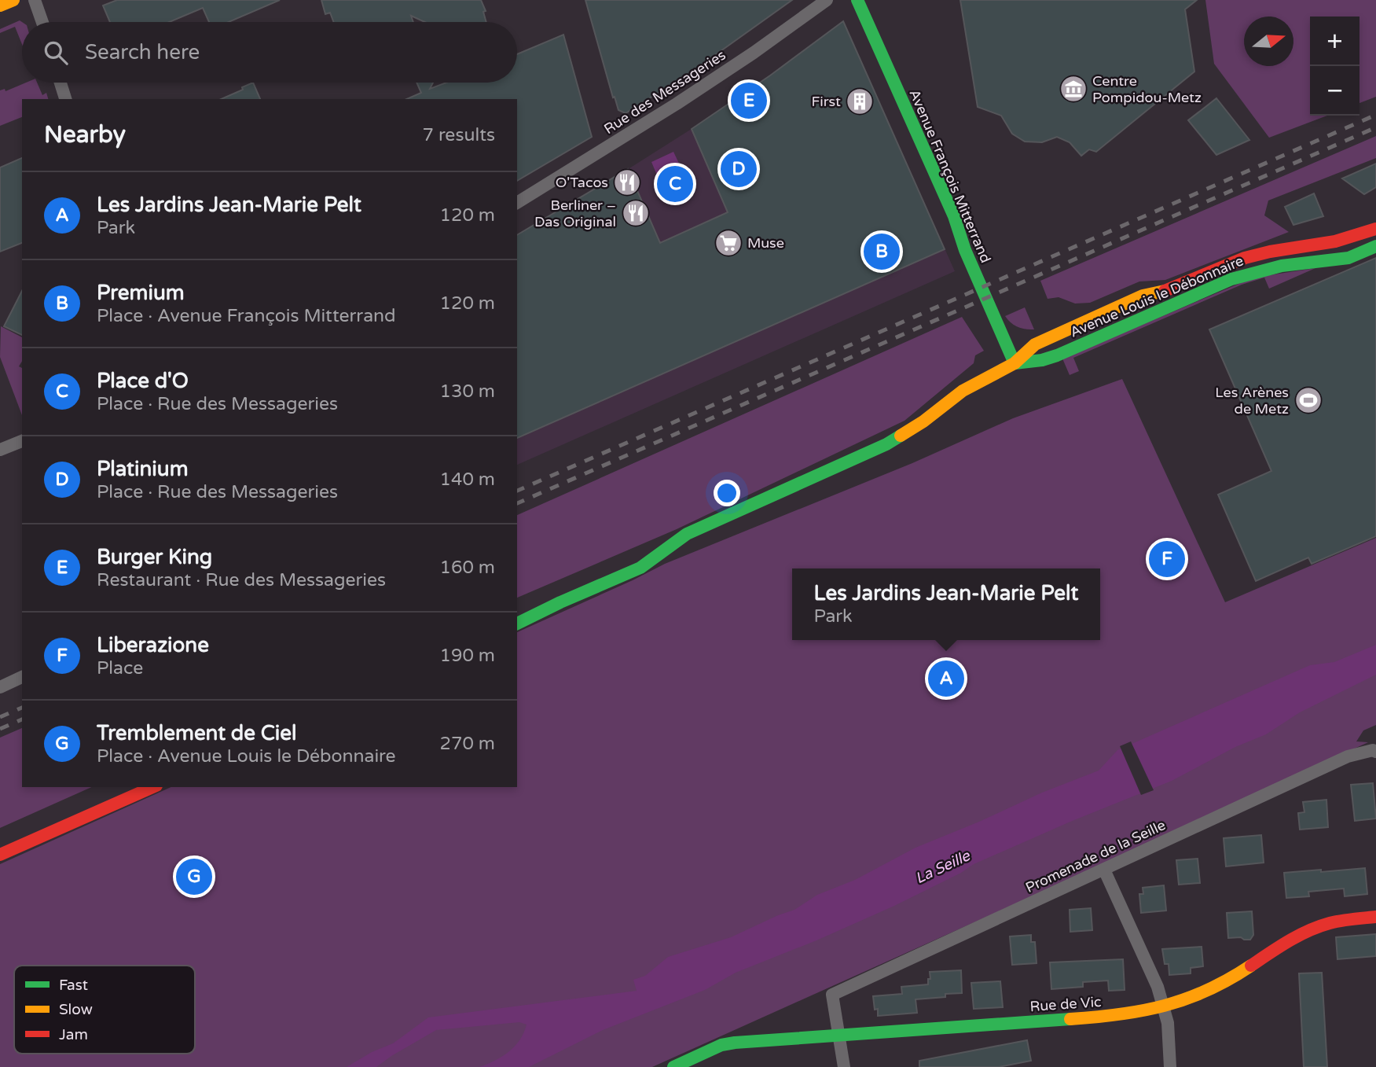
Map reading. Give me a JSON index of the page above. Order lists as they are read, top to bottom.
{
  "streets": {
    "street": [
      "Rue des Messageries",
      "Avenue François Mitterrand",
      "Avenue Louis le Débonnaire",
      "Promenade de la Seille",
      "Rue de Vic"
    ]
  },
  "crossings": [
    ["Avenue François Mitterrand", "Avenue Louis le Débonnaire"],
    ["Promenade de la Seille", "Rue de Vic"]
  ],
  "water": ["La Seille"],
  "places": {
    "museum": ["Centre Pompidou-Metz"],
    "building": ["First"],
    "restaurant": ["O'Tacos", "Berliner – Das Original"],
    "supermarket": ["Muse"],
    "sports": ["Les Arènes de Metz"]
  },
  "legend": ["Fast", "Slow", "Jam"],
  "north": "right",
  "page": {
    "map_buttons": ["+", "−"],
    "search": "Search here",
    "pins": [
      "E",
      "D",
      "C",
      "B",
      "F",
      "A",
      "G"
    ],
    "heading": ["Nearby", "7 results"],
    "list": [
      {
        "mark": "A",
        "name": "Les Jardins Jean-Marie Pelt",
        "note": "Park",
        "value": "120 m"
      },
      {
        "mark": "B",
        "name": "Premium",
        "note": "Place · Avenue François Mitterrand",
        "value": "120 m"
      },
      {
        "mark": "C",
        "name": "Place d'O",
        "note": "Place · Rue des Messageries",
        "value": "130 m"
      },
      {
        "mark": "D",
        "name": "Platinium",
        "note": "Place · Rue des Messageries",
        "value": "140 m"
      },
      {
        "mark": "E",
        "name": "Burger King",
        "note": "Restaurant · Rue des Messageries",
        "value": "160 m"
      },
      {
        "mark": "F",
        "name": "Liberazione",
        "note": "Place",
        "value": "190 m"
      },
      {
        "mark": "G",
        "name": "Tremblement de Ciel",
        "note": "Place · Avenue Louis le Débonnaire",
        "value": "270 m"
      }
    ],
    "popup": ["Les Jardins Jean-Marie Pelt", "Park"]
  }
}
